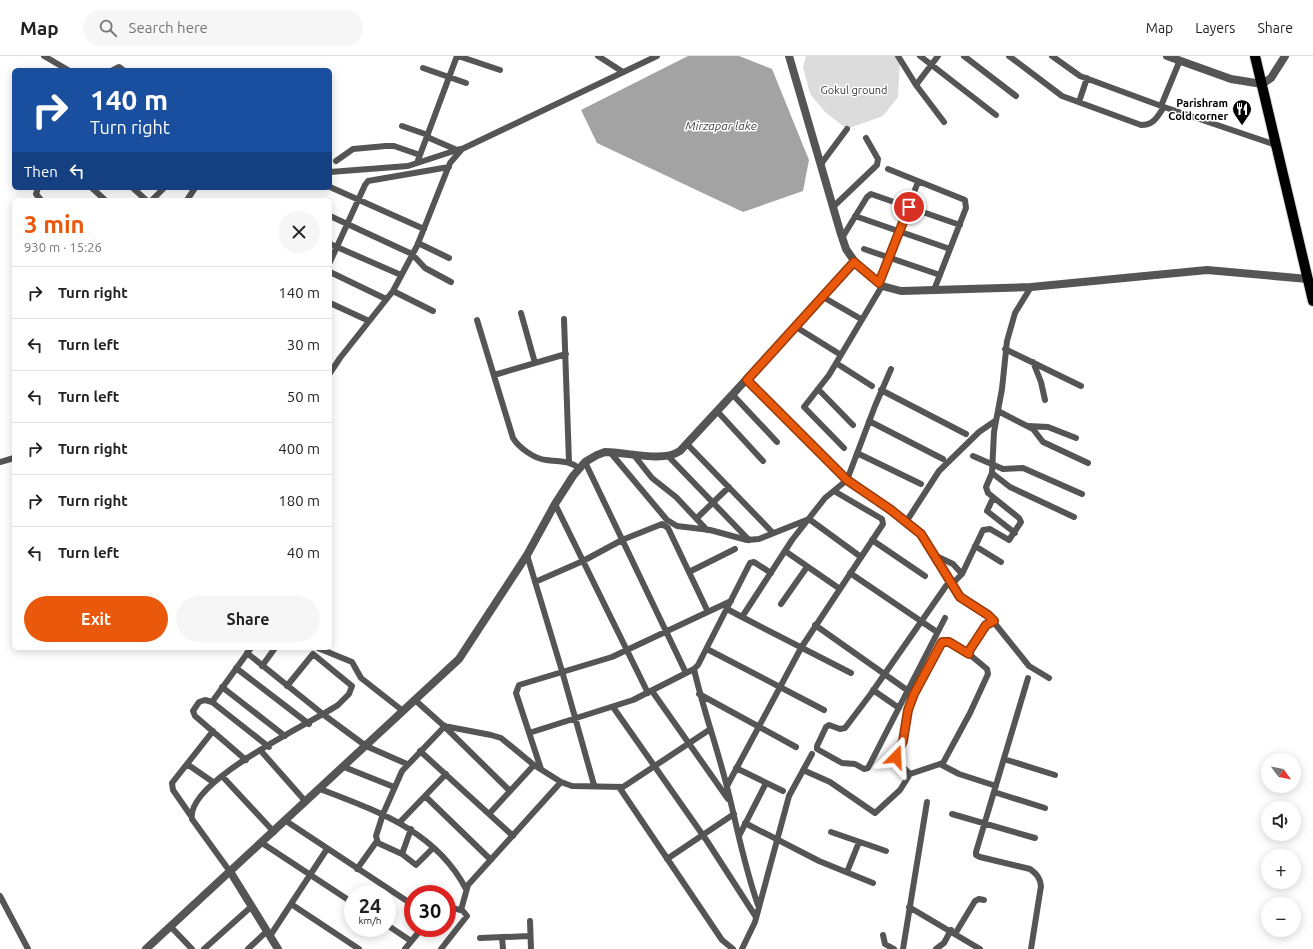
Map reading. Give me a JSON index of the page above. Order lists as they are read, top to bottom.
{
  "water": ["Mirzapar lake"],
  "parks": ["Gokul ground"],
  "places": {
    "restaurant": ["Parishram Cold corner"]
  },
  "north": "bottom right",
  "page": {
    "header": "Map",
    "search": "Search here",
    "nav": ["Map", "Layers", "Share"],
    "turn": ["140 m", "Turn right"],
    "then": "Then",
    "heading": ["3 min", "930 m · 15:26"],
    "list": [
      {
        "name": "Turn right",
        "value": "140 m"
      },
      {
        "name": "Turn left",
        "value": "30 m"
      },
      {
        "name": "Turn left",
        "value": "50 m"
      },
      {
        "name": "Turn right",
        "value": "400 m"
      },
      {
        "name": "Turn right",
        "value": "180 m"
      },
      {
        "name": "Turn left",
        "value": "40 m"
      }
    ],
    "buttons": ["Exit", "Share"],
    "map_buttons": ["+", "−"],
    "speed": "24 km/h",
    "limit": "30"
  }
}
